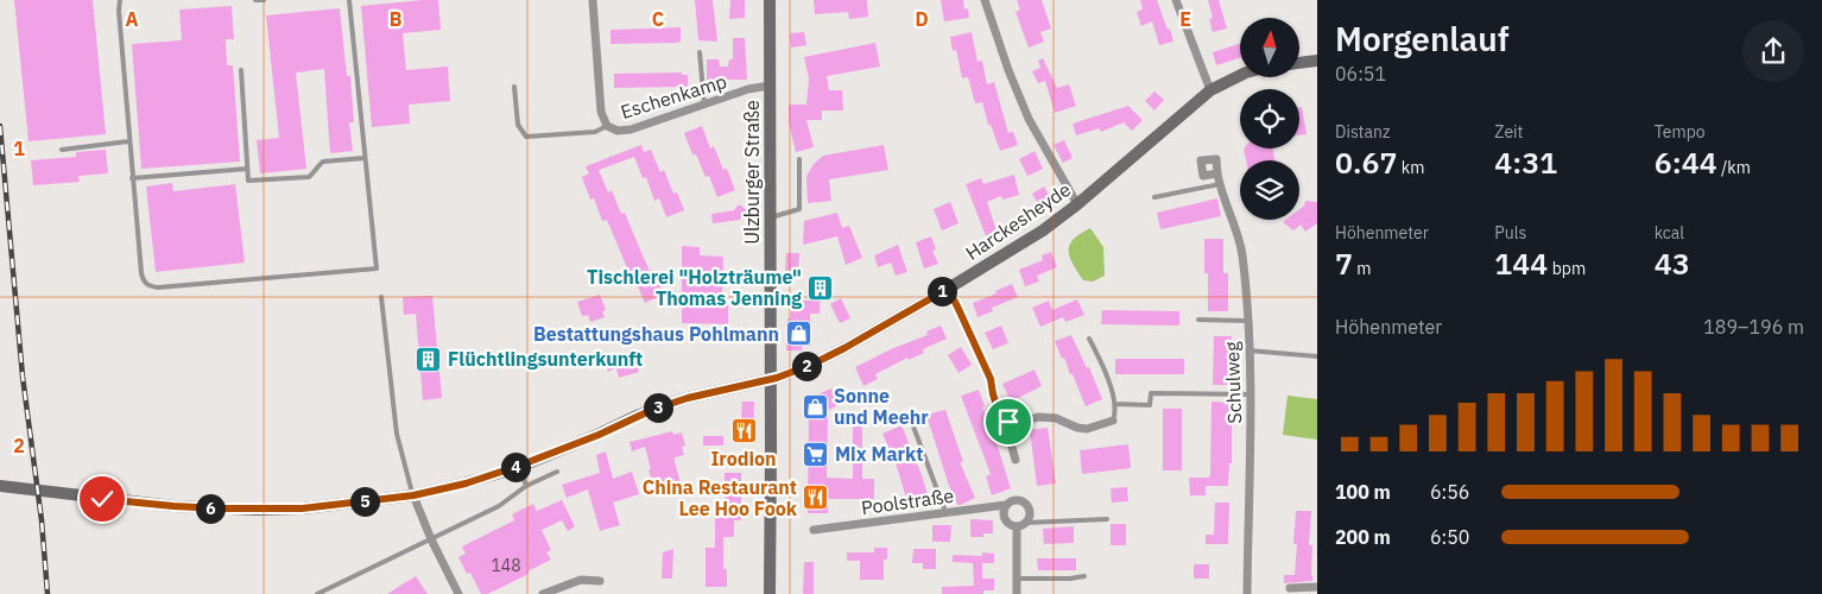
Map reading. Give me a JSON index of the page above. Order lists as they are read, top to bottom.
{
  "streets": {
    "main road": ["Ulzburger Straße", "Harckesheyde"],
    "street": ["Eschenkamp", "Schulweg", "Poolstraße"]
  },
  "crossings": [
    ["Eschenkamp", "Ulzburger Straße"],
    ["Ulzburger Straße", "Harckesheyde"]
  ],
  "places": {
    "building": ["Tischlerei \"Holzträume\" Thomas Jenning", "Flüchtlingsunterkunft"],
    "shop": ["Bestattungshaus Pohlmann", "Sonne und Meehr"],
    "restaurant": ["Irodion", "China Restaurant Lee Hoo Fook"],
    "supermarket": ["Mix Markt"]
  },
  "house_numbers": ["148"],
  "north": "top",
  "page": {
    "heading": ["Morgenlauf", "06:51"],
    "stats": [
      ["Distanz", "0.67 km"],
      ["Zeit", "4:31"],
      ["Tempo", "6:44 /km"],
      ["Höhenmeter", "7 m"],
      ["Puls", "144 bpm"],
      ["kcal", "43"]
    ],
    "pins": [
      "1",
      "2",
      "3",
      "4",
      "5",
      "6"
    ],
    "chart": ["Höhenmeter", "189–196 m"],
    "list": [
      {
        "name": "100 m",
        "note": "6:56"
      },
      {
        "name": "200 m",
        "note": "6:50"
      }
    ]
  },
  "grid": {
    "columns": [
      "A",
      "B",
      "C",
      "D",
      "E"
    ],
    "rows": ["1", "2"]
  }
}
